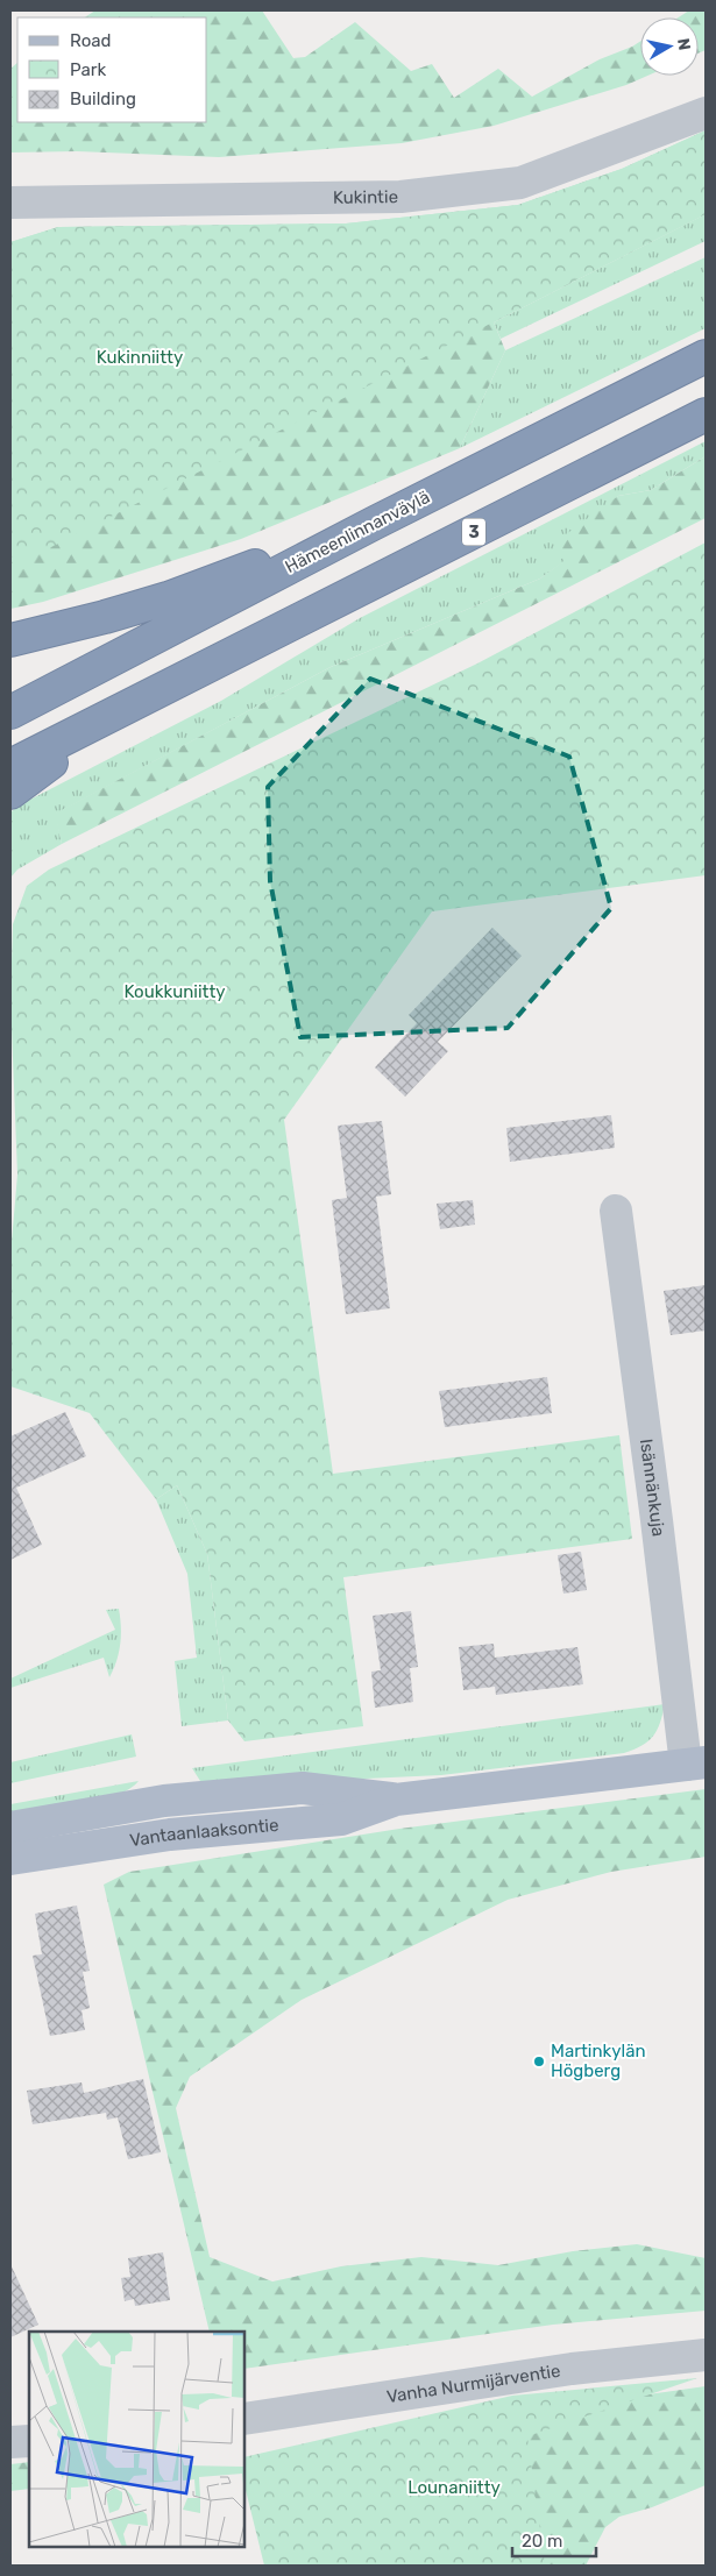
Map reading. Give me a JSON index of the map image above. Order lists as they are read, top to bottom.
{
  "streets": {
    "highway": ["Hämeenlinnanväylä", "3"],
    "main road": ["Vantaanlaaksontie"],
    "street": ["Kukintie", "Isännänkuja", "Vanha Nurmijärventie"]
  },
  "crossings": [
    ["Isännänkuja", "Vantaanlaaksontie"]
  ],
  "parks": ["Kukinniitty", "Koukkuniitty", "Lounaniitty"],
  "places": ["Martinkylän Högberg"],
  "legend": ["Road", "Park", "Building"],
  "scale_bar": "20 m",
  "north": "right"
}
